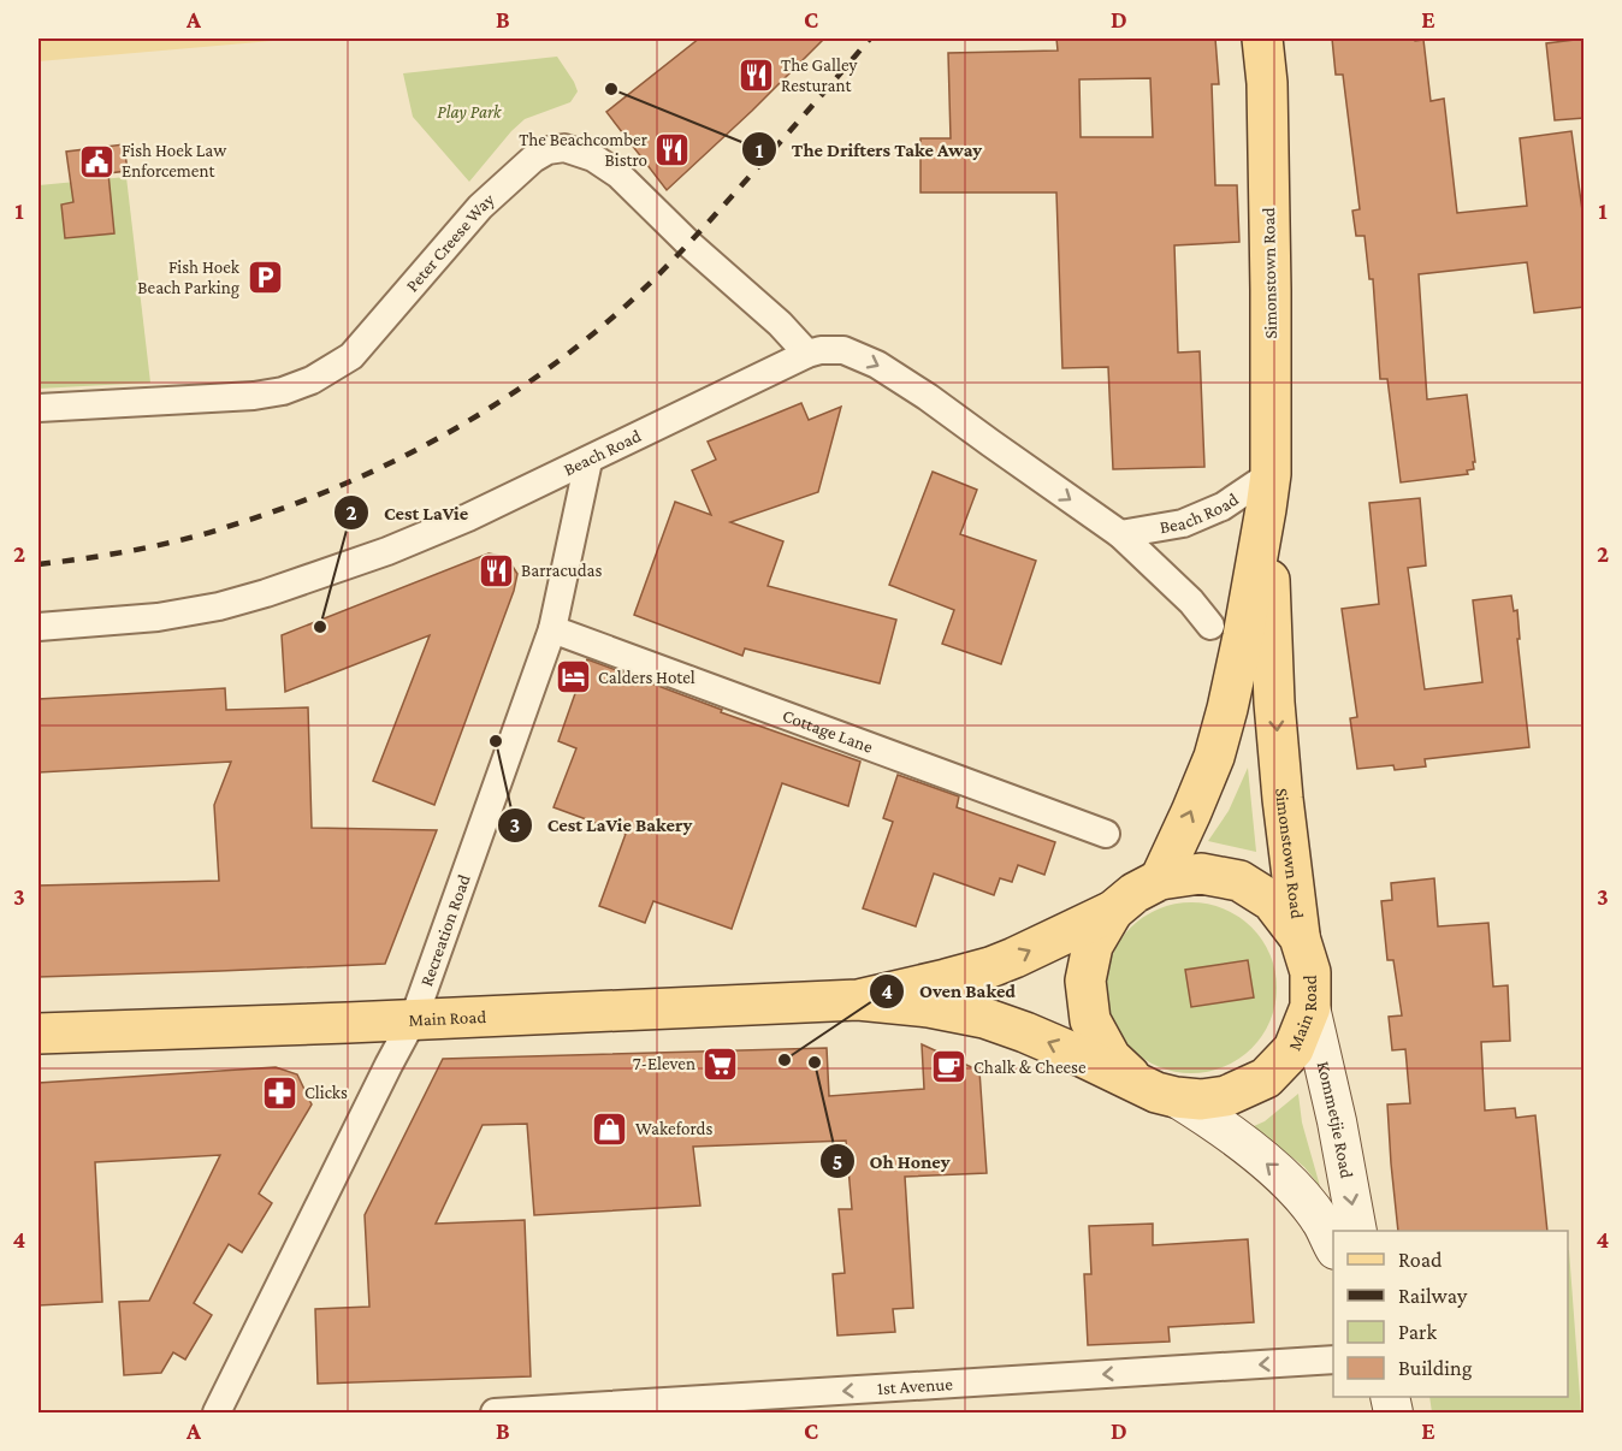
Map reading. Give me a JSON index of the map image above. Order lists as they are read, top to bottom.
{
  "streets": {
    "main road": ["Simonstown Road", "Main Road", "Kommetjie Road"],
    "street": [
      "Peter Creese Way",
      "Beach Road",
      "Cottage Lane",
      "Recreation Road",
      "1st Avenue"
    ]
  },
  "crossings": [
    ["Peter Creese Way", "Beach Road"],
    ["Simonstown Road", "Beach Road"],
    ["Simonstown Road", "Main Road"],
    ["Simonstown Road", "Kommetjie Road"],
    ["Beach Road", "Recreation Road"],
    ["Cottage Lane", "Recreation Road"],
    ["Recreation Road", "Main Road"],
    ["Main Road", "Kommetjie Road"]
  ],
  "one_way": ["Kommetjie Road", "1st Avenue"],
  "parks": ["Play Park"],
  "places": {
    "restaurant": ["The Galley Resturant", "The Beachcomber Bistro", "Barracudas"],
    "other": [
      "The Drifters Take Away",
      "Cest LaVie",
      "Cest LaVie Bakery",
      "Oven Baked",
      "Oh Honey"
    ],
    "public building": ["Fish Hoek Law Enforcement"],
    "parking": ["Fish Hoek Beach Parking"],
    "hotel": ["Calders Hotel"],
    "supermarket": ["7-Eleven"],
    "cafe": ["Chalk & Cheese"],
    "pharmacy": ["Clicks"],
    "shop": ["Wakefords"]
  },
  "legend": [
    "Road",
    "Railway",
    "Park",
    "Building"
  ],
  "grid": {
    "columns": [
      "A",
      "B",
      "C",
      "D",
      "E"
    ],
    "rows": [
      "1",
      "2",
      "3",
      "4"
    ]
  }
}
